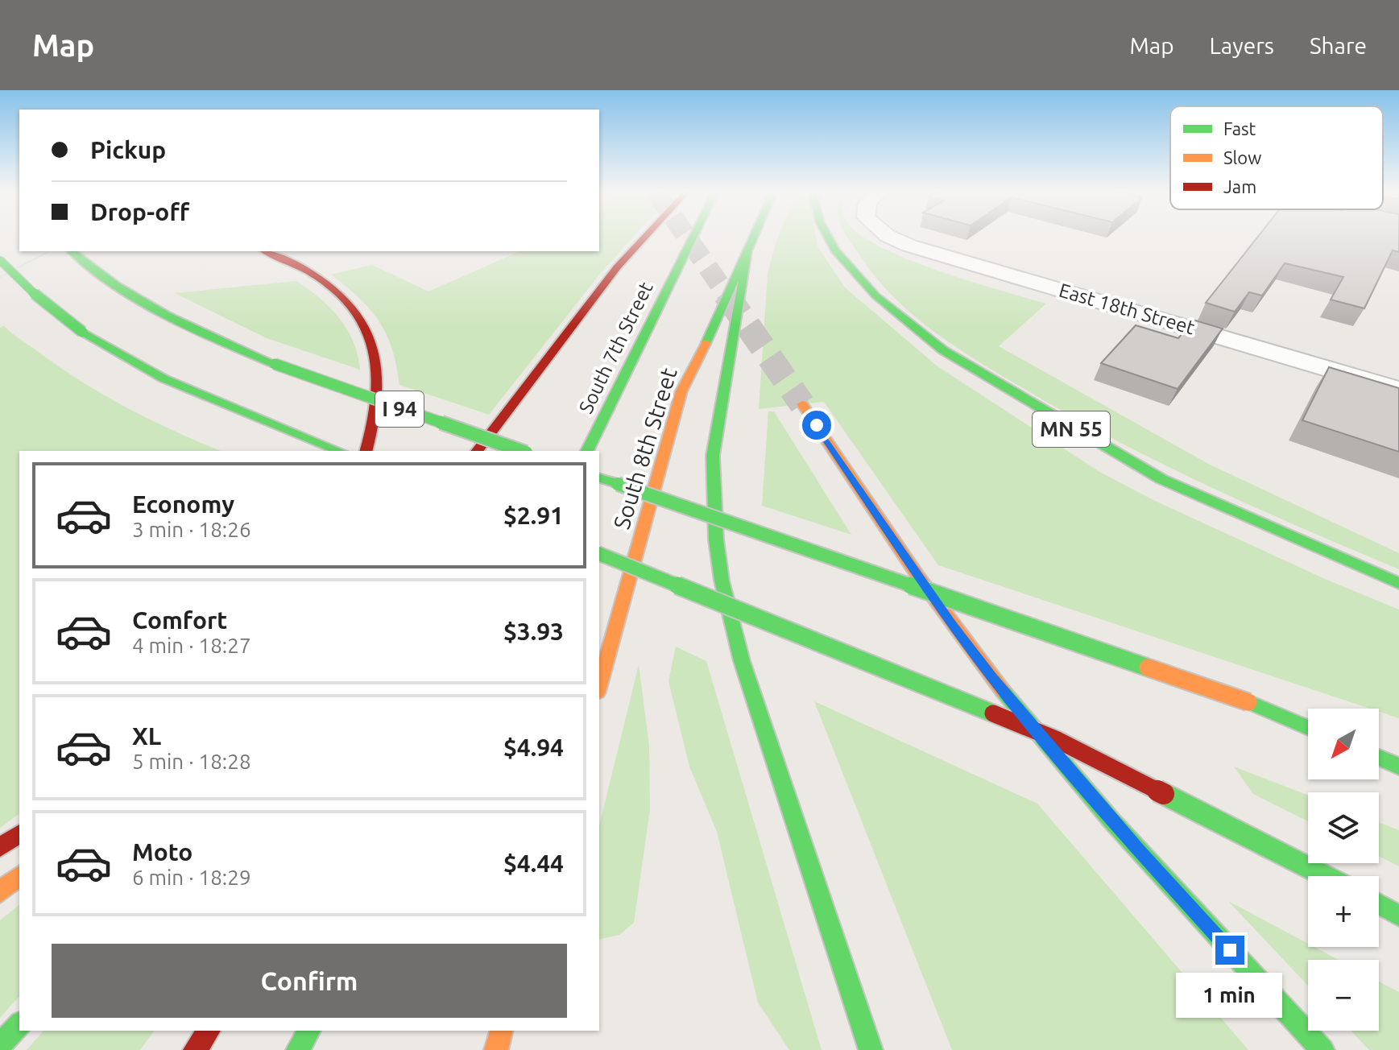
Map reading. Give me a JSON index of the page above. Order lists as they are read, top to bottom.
{
  "streets": {
    "highway": [
      "South 7th Street",
      "I 94",
      "MN 55",
      "South 8th Street"
    ],
    "street": ["East 18th Street"]
  },
  "legend": ["Fast", "Slow", "Jam"],
  "north": "bottom left",
  "page": {
    "header": "Map",
    "nav": ["Map", "Layers", "Share"],
    "banner": ["Pickup", "Drop-off"],
    "list": [
      {
        "name": "Economy",
        "note": "3 min · 18:26",
        "value": "$2.91"
      },
      {
        "name": "Comfort",
        "note": "4 min · 18:27",
        "value": "$3.93"
      },
      {
        "name": "XL",
        "note": "5 min · 18:28",
        "value": "$4.94"
      },
      {
        "name": "Moto",
        "note": "6 min · 18:29",
        "value": "$4.44"
      }
    ],
    "map_buttons": ["+", "−"],
    "buttons": "Confirm",
    "bubble": "1 min"
  }
}
